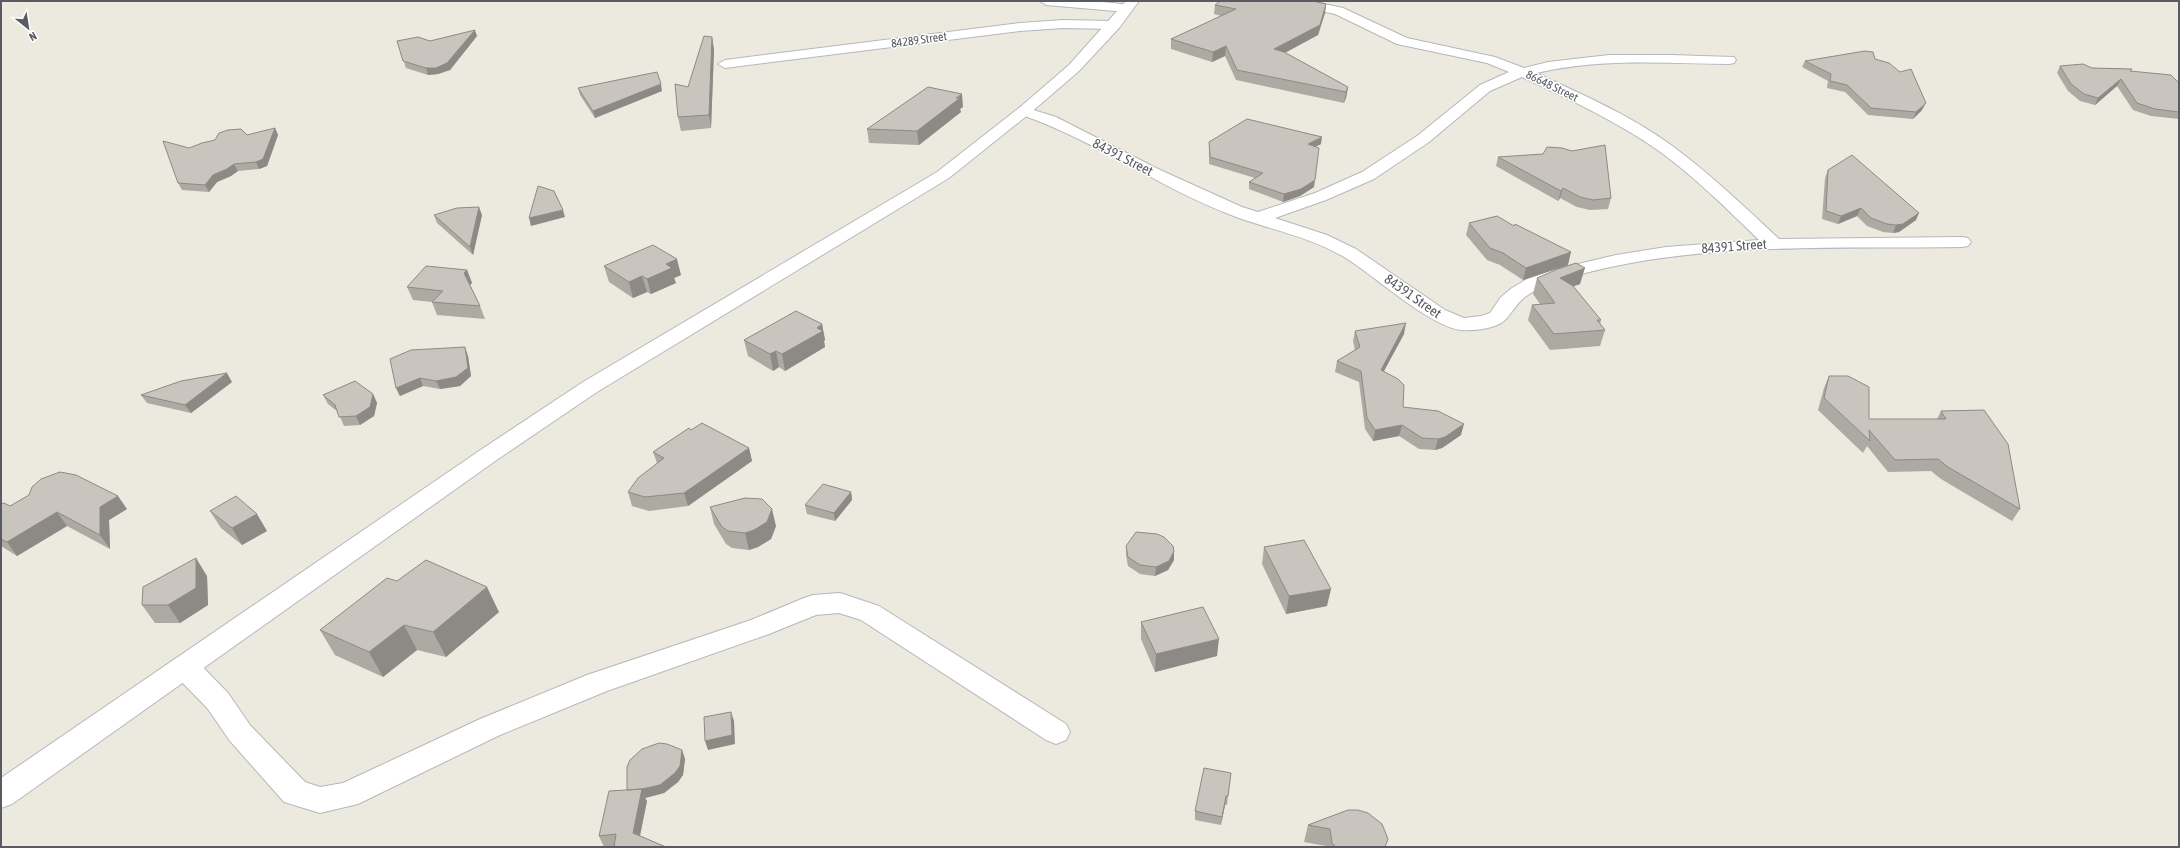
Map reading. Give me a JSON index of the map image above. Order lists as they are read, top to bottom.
{
  "streets": {
    "street": ["84289 Street", "86648 Street", "84391 Street"]
  },
  "crossings": [
    ["86648 Street", "84391 Street"]
  ],
  "north": "bottom right"
}
